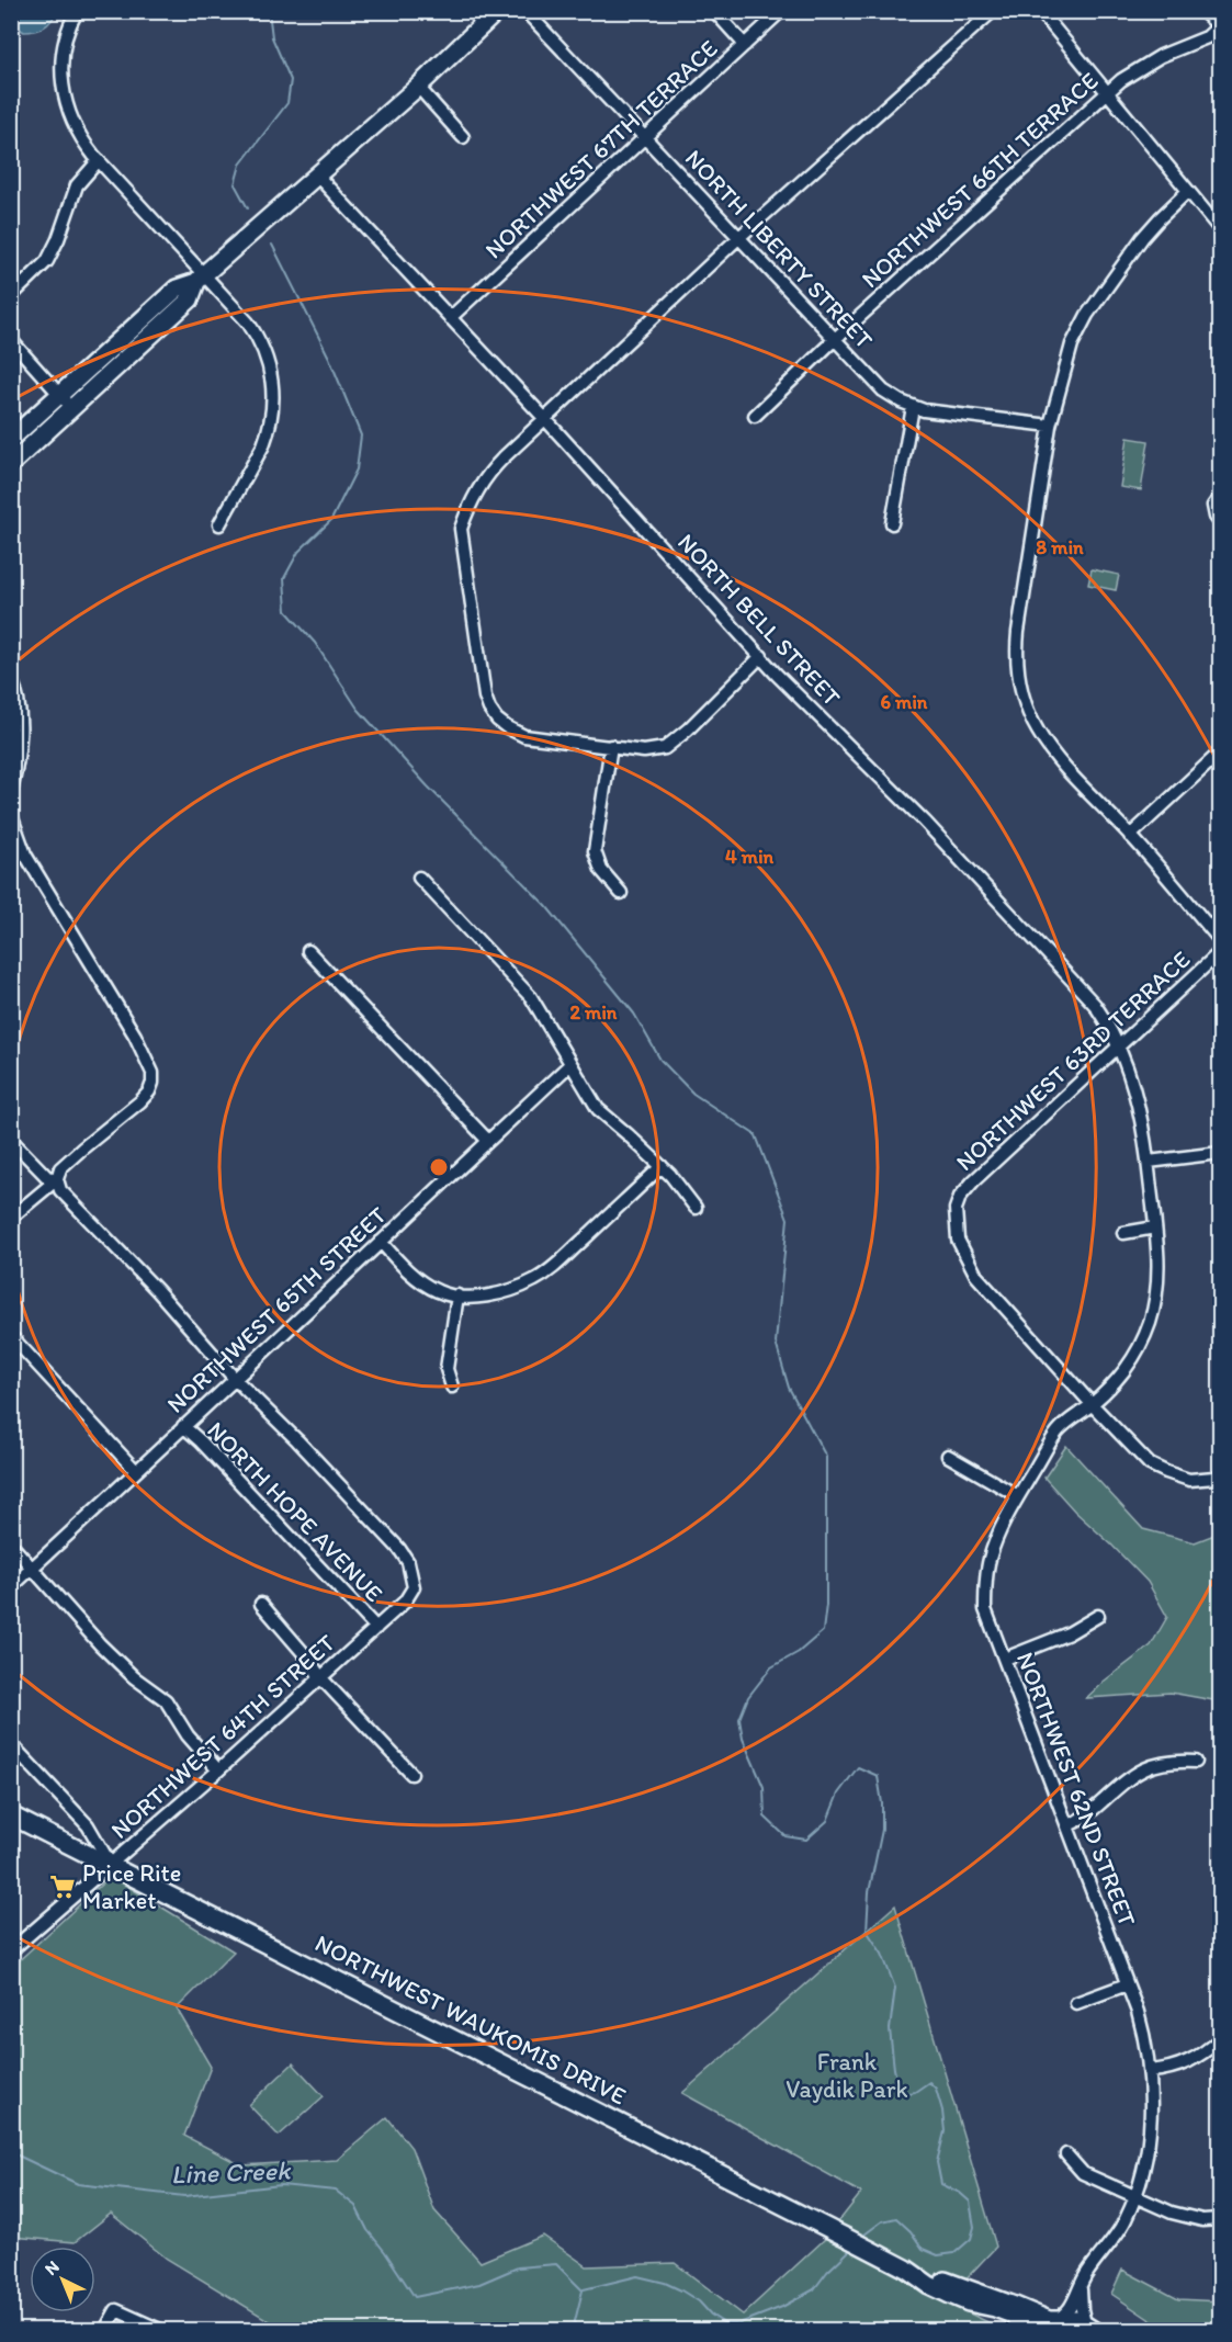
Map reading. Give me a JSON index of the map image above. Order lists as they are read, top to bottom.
{
  "streets": {
    "main road": ["NORTHWEST WAUKOMIS DRIVE"],
    "street": [
      "NORTHWEST 67TH TERRACE",
      "NORTHWEST 66TH TERRACE",
      "NORTH LIBERTY STREET",
      "NORTH BELL STREET",
      "NORTHWEST 63RD TERRACE",
      "NORTHWEST 65TH STREET",
      "NORTH HOPE AVENUE",
      "NORTHWEST 64TH STREET",
      "NORTHWEST 62ND STREET"
    ]
  },
  "crossings": [
    ["NORTHWEST 67TH TERRACE", "NORTH LIBERTY STREET"],
    ["NORTHWEST 67TH TERRACE", "NORTH BELL STREET"],
    ["NORTHWEST 66TH TERRACE", "NORTH LIBERTY STREET"],
    ["NORTH BELL STREET", "NORTHWEST 63RD TERRACE"],
    ["NORTH BELL STREET", "NORTHWEST 62ND STREET"],
    ["NORTHWEST 65TH STREET", "NORTH HOPE AVENUE"],
    ["NORTHWEST 65TH STREET", "NORTHWEST 64TH STREET"],
    ["NORTH HOPE AVENUE", "NORTHWEST 64TH STREET"],
    ["NORTHWEST 64TH STREET", "NORTHWEST WAUKOMIS DRIVE"],
    ["NORTHWEST 62ND STREET", "NORTHWEST WAUKOMIS DRIVE"]
  ],
  "water": ["Line Creek"],
  "parks": ["Frank Vaydik Park"],
  "places": {
    "supermarket": ["Price Rite Market"]
  },
  "north": "top left",
  "rings": [
    "8 min",
    "6 min",
    "4 min",
    "2 min"
  ]
}
